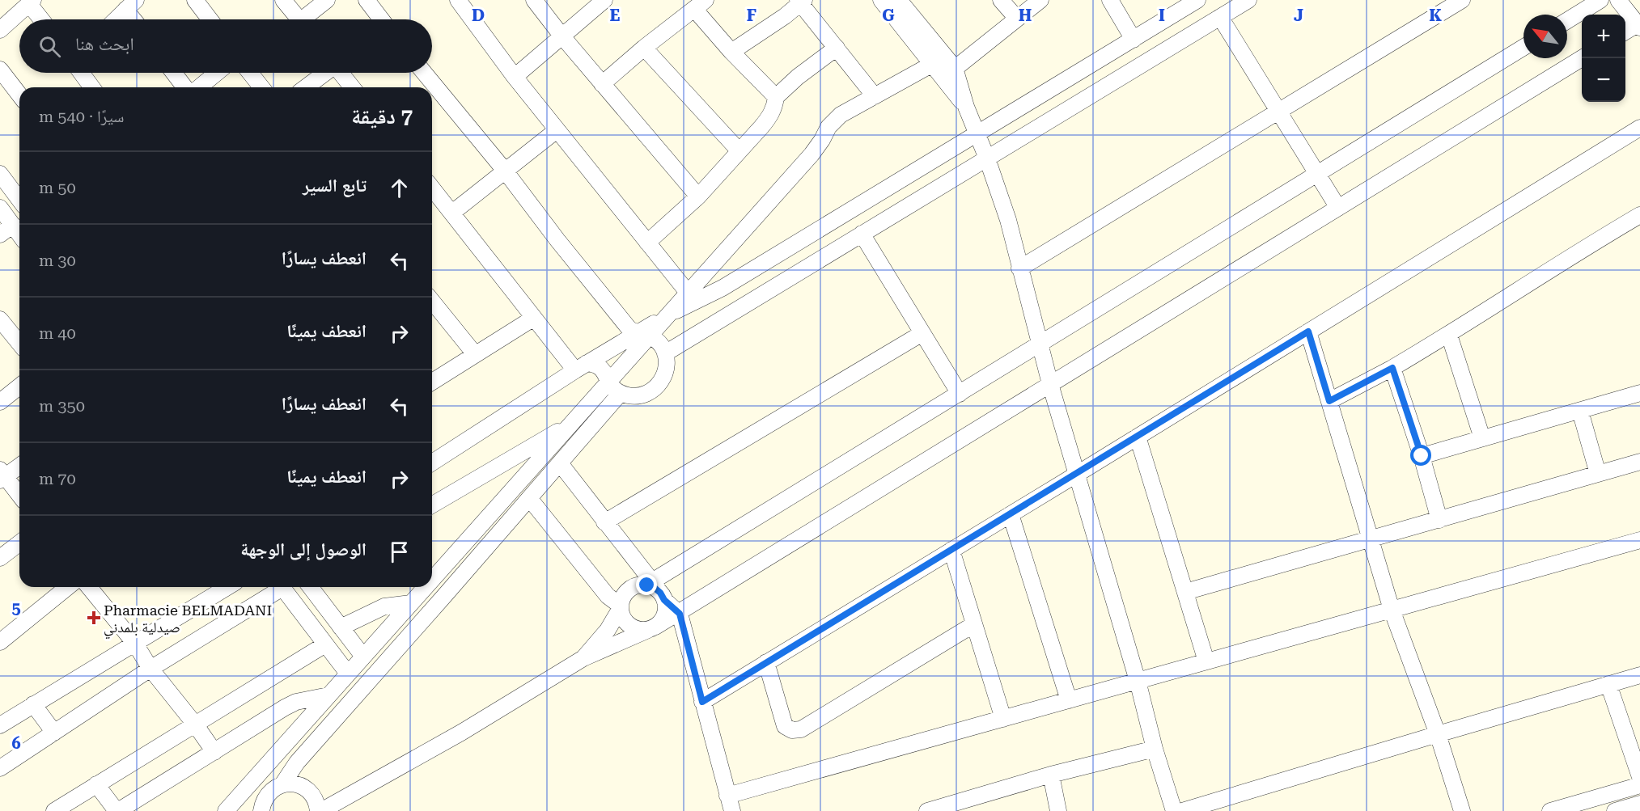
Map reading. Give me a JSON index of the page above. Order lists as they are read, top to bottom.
{
  "places": {
    "health": ["Pharmacie BELMADANI صيدلية بلمدني"]
  },
  "north": "top left",
  "page": {
    "map_buttons": ["+", "−"],
    "search": "ابحث هنا",
    "heading": ["7 دقيقة", "سيرًا · 540 m"],
    "list": [
      ["تابع السير", "50 m"],
      ["انعطف يسارًا", "30 m"],
      ["انعطف يمينًا", "40 m"],
      ["انعطف يسارًا", "350 m"],
      ["انعطف يمينًا", "70 m"],
      "الوصول إلى الوجهة"
    ]
  },
  "grid": {
    "columns": [
      "D",
      "E",
      "F",
      "G",
      "H",
      "I",
      "J",
      "K"
    ],
    "rows": ["5", "6"]
  }
}
